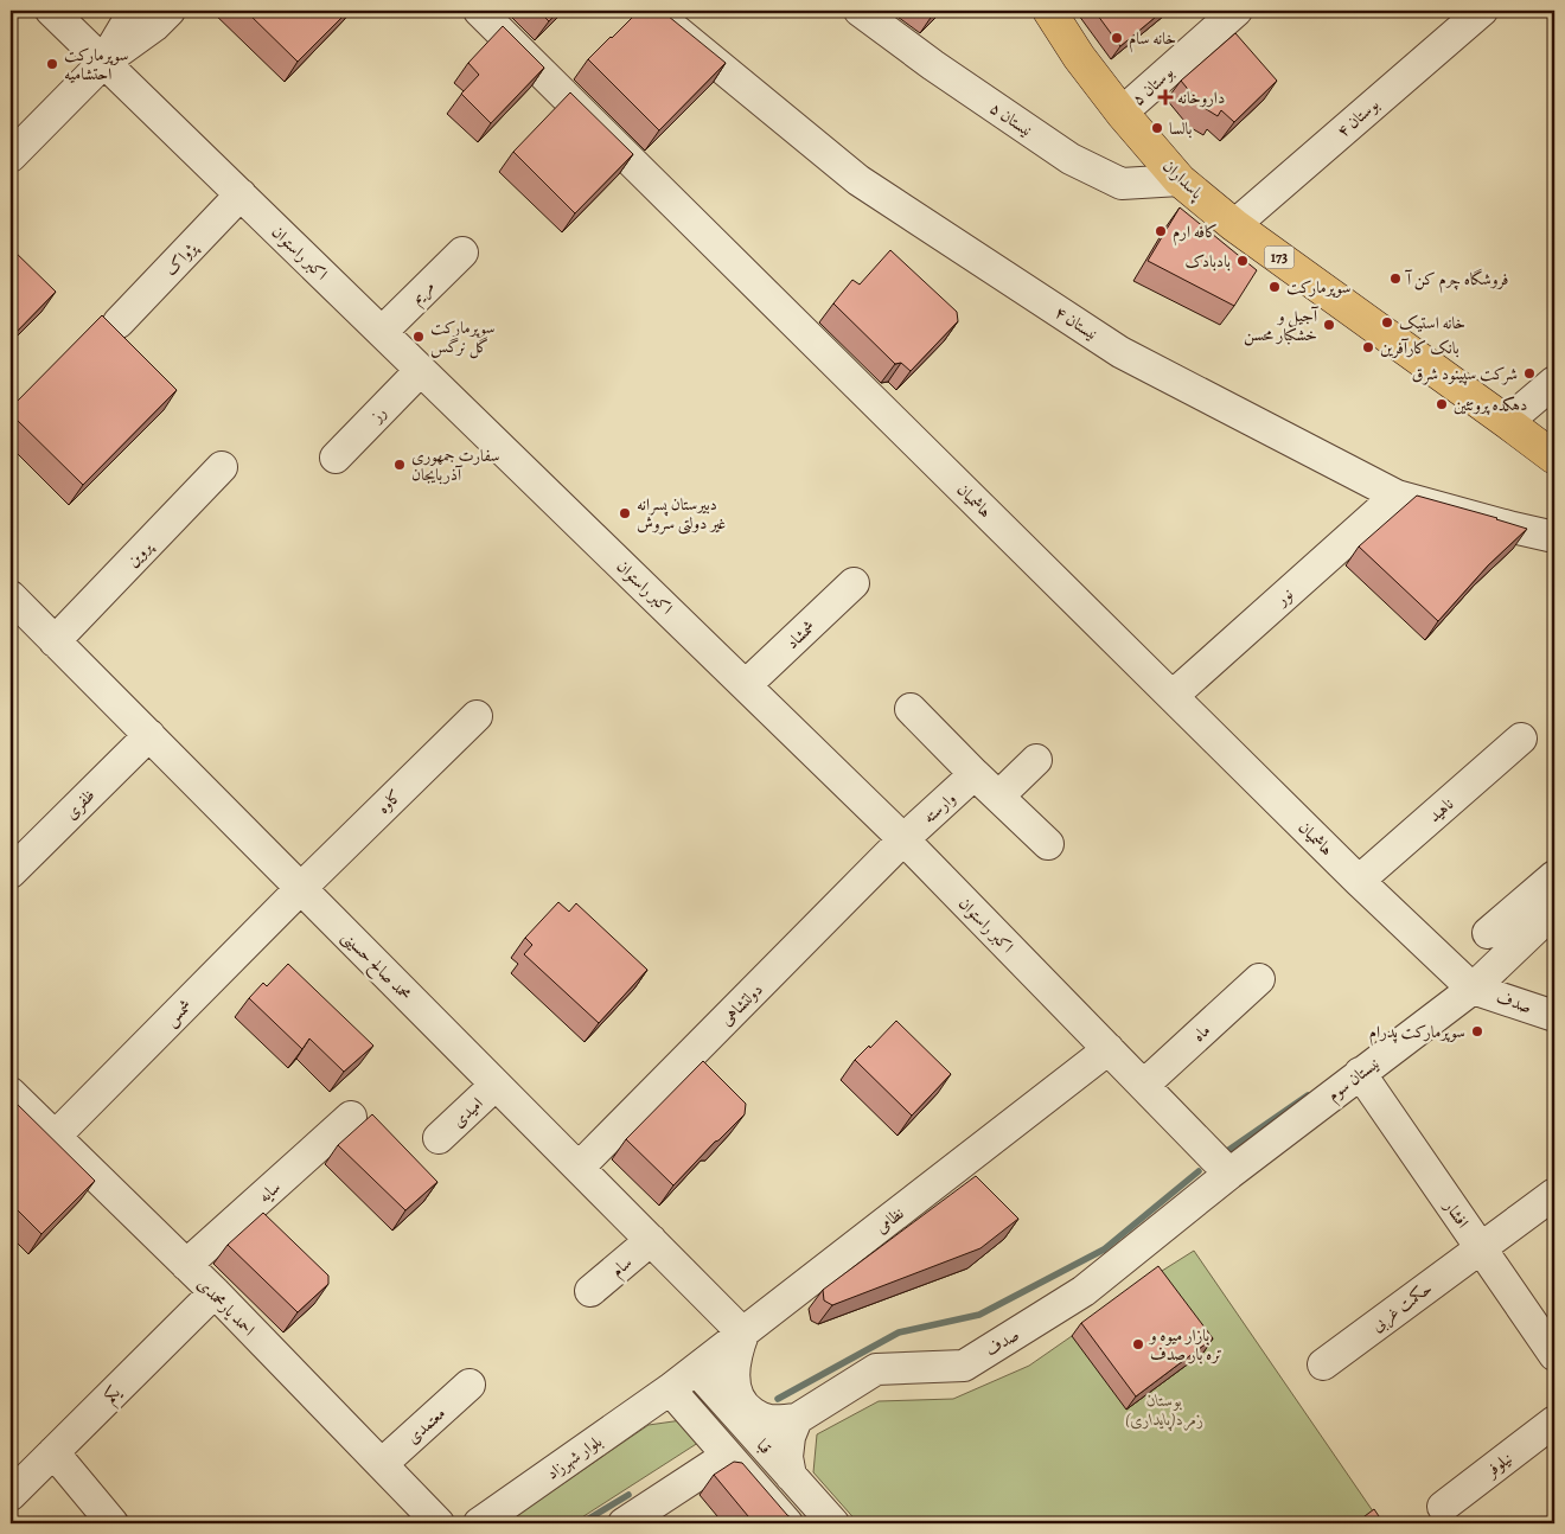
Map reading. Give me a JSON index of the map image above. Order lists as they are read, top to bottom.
{
  "streets": {
    "main road": ["پاسداران", "173"],
    "street": [
      "بوستان ۵",
      "بوستان ۴",
      "نیستان ۵",
      "اکبر راستوان",
      "پژواک",
      "مریم",
      "نیستان ۴",
      "رز",
      "هاشمیان",
      "پروین",
      "نور",
      "شمشاد",
      "کاوه",
      "ظفری",
      "وارسته",
      "ناهید",
      "محمد صالح حسینی",
      "صدف",
      "دولتشاهی",
      "شمس",
      "ماه",
      "نیستان سوم",
      "امیدی",
      "سایه",
      "افشار",
      "نظامی",
      "سام",
      "احمد یارمحمدی",
      "حکمت غربی",
      "یکم",
      "معتمدی",
      "قبا",
      "بلوار شهرزاد",
      "نیلوفر"
    ]
  },
  "crossings": [
    ["بوستان ۵", "پاسداران"],
    ["بوستان ۴", "پاسداران"],
    ["نیستان ۵", "پاسداران"],
    ["اکبر راستوان", "پژواک"],
    ["اکبر راستوان", "مریم"],
    ["اکبر راستوان", "رز"],
    ["اکبر راستوان", "شمشاد"],
    ["اکبر راستوان", "وارسته"],
    ["اکبر راستوان", "صدف"],
    ["اکبر راستوان", "دولتشاهی"],
    ["اکبر راستوان", "ماه"],
    ["اکبر راستوان", "نیستان سوم"],
    ["اکبر راستوان", "نظامی"],
    ["نیستان ۴", "نور"],
    ["هاشمیان", "نور"],
    ["هاشمیان", "ناهید"],
    ["هاشمیان", "صدف"],
    ["هاشمیان", "نیستان سوم"],
    ["پروین", "محمد صالح حسینی"],
    ["کاوه", "محمد صالح حسینی"],
    ["کاوه", "شمس"],
    ["ظفری", "محمد صالح حسینی"],
    ["وارسته", "دولتشاهی"],
    ["محمد صالح حسینی", "دولتشاهی"],
    ["محمد صالح حسینی", "شمس"],
    ["محمد صالح حسینی", "امیدی"],
    ["محمد صالح حسینی", "نظامی"],
    ["محمد صالح حسینی", "سام"],
    ["صدف", "نیستان سوم"],
    ["شمس", "احمد یارمحمدی"],
    ["نیستان سوم", "افشار"],
    ["سایه", "احمد یارمحمدی"],
    ["افشار", "حکمت غربی"],
    ["نظامی", "قبا"],
    ["نظامی", "بلوار شهرزاد"],
    ["احمد یارمحمدی", "یکم"],
    ["احمد یارمحمدی", "معتمدی"],
    ["قبا", "بلوار شهرزاد"]
  ],
  "parks": ["بوستان زمرد(پایداری)"],
  "places": {
    "other": [
      "خانه سام",
      "سوپرمارکت احتشامیه",
      "بالسا",
      "کافه ارم",
      "بادبادک",
      "فروشگاه چرم کن آ",
      "سوپرمارکت",
      "خانه استیک",
      "آجیل و خشکبار محسن",
      "سوپرمارکت گل نرگس",
      "بانک کارآفرین",
      "شرکت سپینود شرق",
      "دهکده پروتئین",
      "سفارت جمهوری آذربایجان",
      "دبیرستان پسرانه غیر دولتی سروش",
      "سوپرمارکت پدرام",
      "بازار میوه و تره بار صدف"
    ],
    "health": ["داروخانه"]
  }
}
